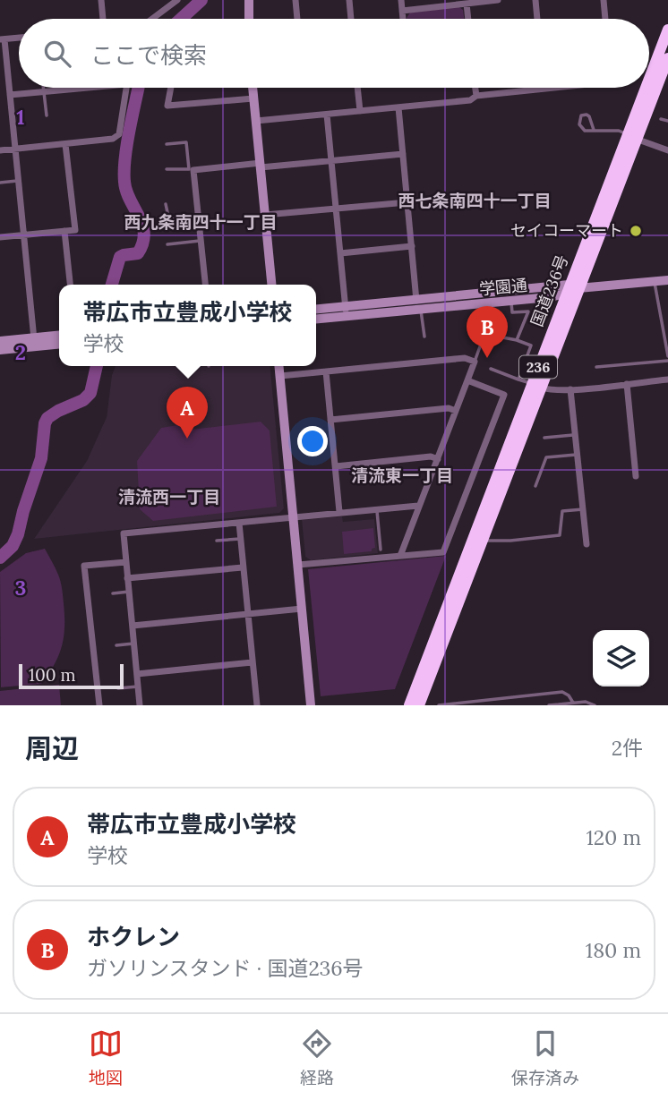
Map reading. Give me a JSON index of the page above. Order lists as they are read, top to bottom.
{
  "streets": {
    "highway": ["国道236号", "236"],
    "street": ["学園通"]
  },
  "crossings": [
    ["学園通", "国道236号"]
  ],
  "districts": [
    "西七条南四十一丁目",
    "西九条南四十一丁目",
    "清流東一丁目",
    "清流西一丁目"
  ],
  "places": ["セイコーマート"],
  "scale_bar": "100 m",
  "page": {
    "search": "ここで検索",
    "popup": ["帯広市立豊成小学校", "学校"],
    "pins": ["B", "A"],
    "scale": "100 m",
    "heading": ["周辺", "2件"],
    "list": [
      {
        "mark": "A",
        "name": "帯広市立豊成小学校",
        "note": "学校",
        "value": "120 m"
      },
      {
        "mark": "B",
        "name": "ホクレン",
        "note": "ガソリンスタンド · 国道236号",
        "value": "180 m"
      }
    ],
    "nav": ["地図", "経路", "保存済み"]
  },
  "grid": {
    "rows": ["1", "2", "3"]
  }
}
